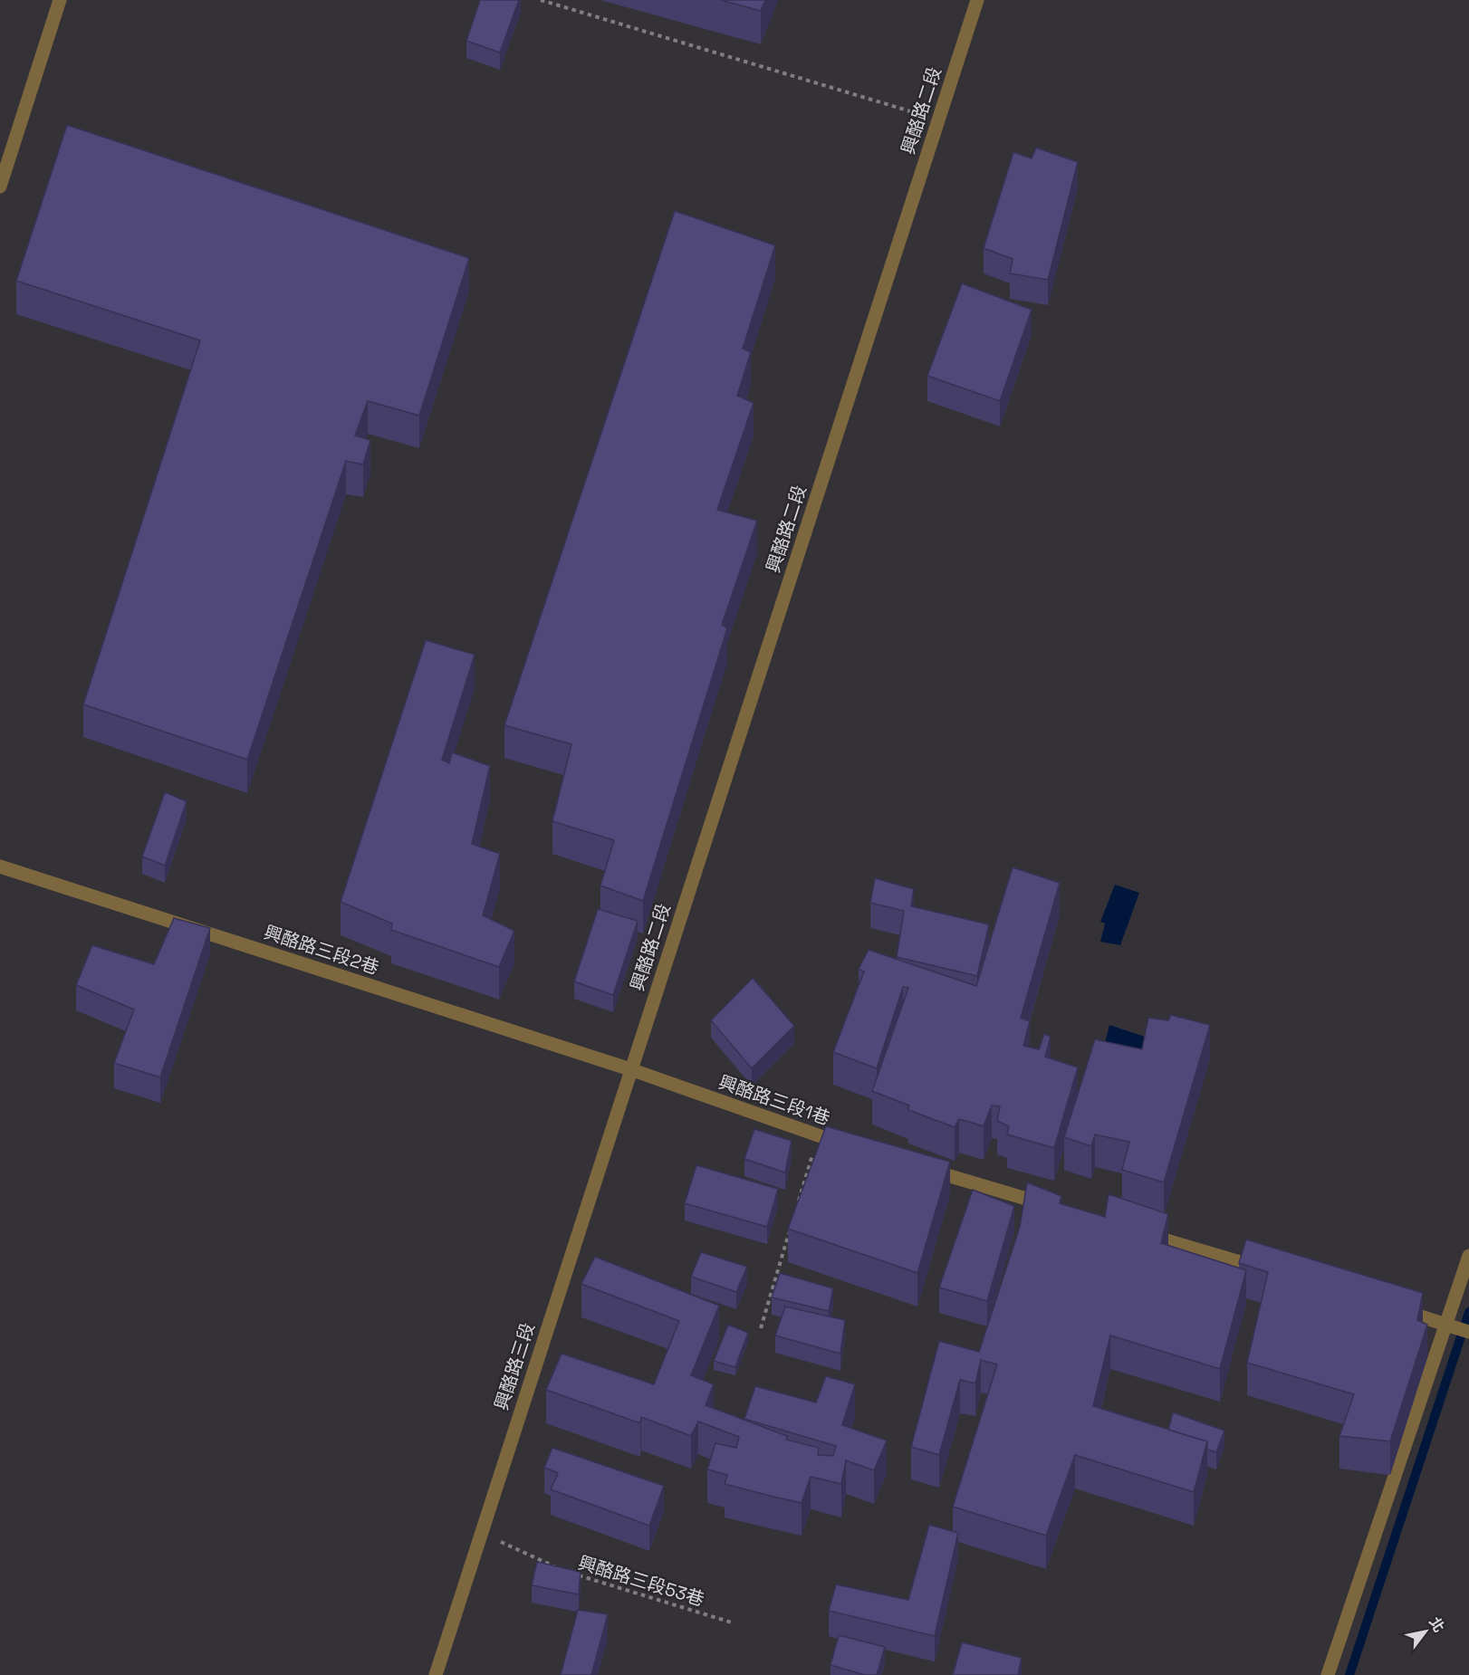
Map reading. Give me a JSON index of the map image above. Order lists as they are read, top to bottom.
{
  "streets": {
    "street": [
      "興酪路二段",
      "興酪路三段2巷",
      "興酪路三段1巷",
      "興酪路三段"
    ],
    "path": ["興酪路三段53巷"]
  },
  "crossings": [
    ["興酪路二段", "興酪路三段2巷"],
    ["興酪路二段", "興酪路三段1巷"],
    ["興酪路二段", "興酪路三段"],
    ["興酪路三段2巷", "興酪路三段1巷"],
    ["興酪路三段2巷", "興酪路三段"],
    ["興酪路三段1巷", "興酪路三段"],
    ["興酪路三段", "興酪路三段53巷"]
  ],
  "north": "top right"
}
